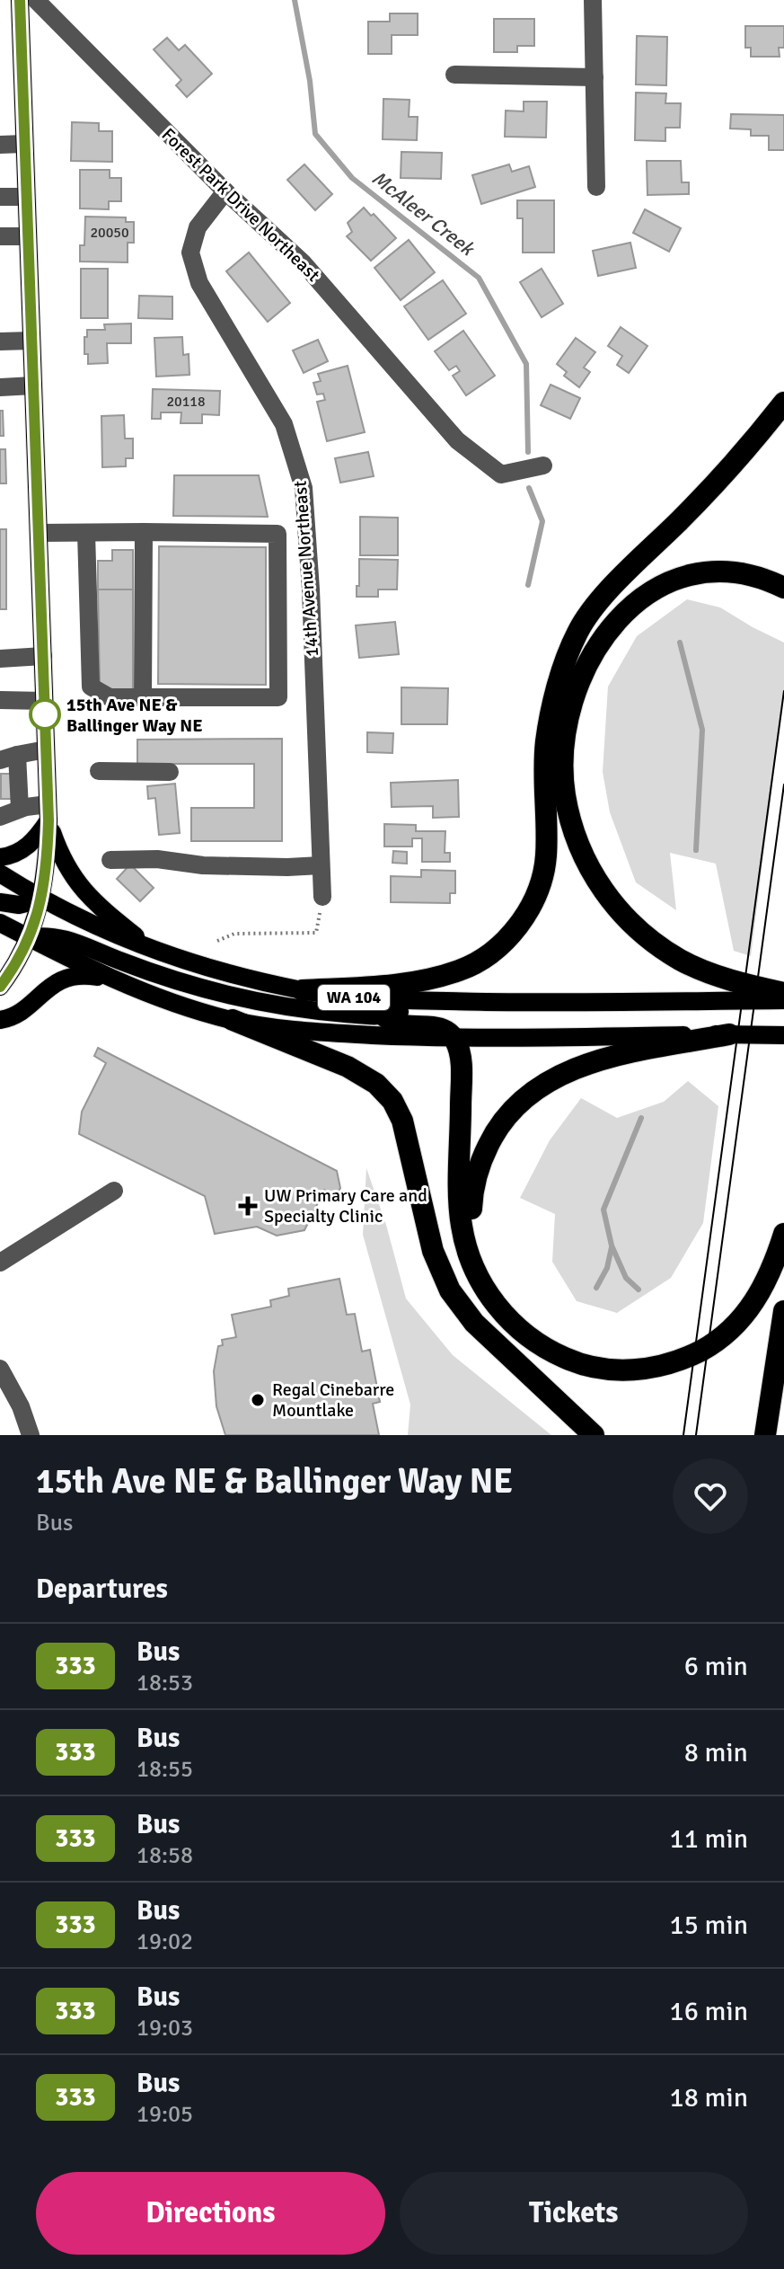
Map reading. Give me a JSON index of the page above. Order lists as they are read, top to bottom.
{
  "streets": {
    "main road": ["WA 104"],
    "street": ["Forest Park Drive Northeast", "14th Avenue Northeast"]
  },
  "crossings": [
    ["Forest Park Drive Northeast", "14th Avenue Northeast"]
  ],
  "water": ["McAleer Creek"],
  "places": {
    "other": ["15th Ave NE & Ballinger Way NE", "Regal Cinebarre Mountlake"],
    "health": ["UW Primary Care and Specialty Clinic"]
  },
  "lines": ["bus line 333"],
  "house_numbers": ["20050", "20118"],
  "page": {
    "heading": [
      ["15th Ave NE & Ballinger Way NE", "Bus"],
      "Departures"
    ],
    "list": [
      {
        "mark": "333",
        "name": "Bus",
        "note": "18:53",
        "value": "6 min"
      },
      {
        "mark": "333",
        "name": "Bus",
        "note": "18:55",
        "value": "8 min"
      },
      {
        "mark": "333",
        "name": "Bus",
        "note": "18:58",
        "value": "11 min"
      },
      {
        "mark": "333",
        "name": "Bus",
        "note": "19:02",
        "value": "15 min"
      },
      {
        "mark": "333",
        "name": "Bus",
        "note": "19:03",
        "value": "16 min"
      },
      {
        "mark": "333",
        "name": "Bus",
        "note": "19:05",
        "value": "18 min"
      }
    ],
    "buttons": ["Directions", "Tickets"]
  }
}
